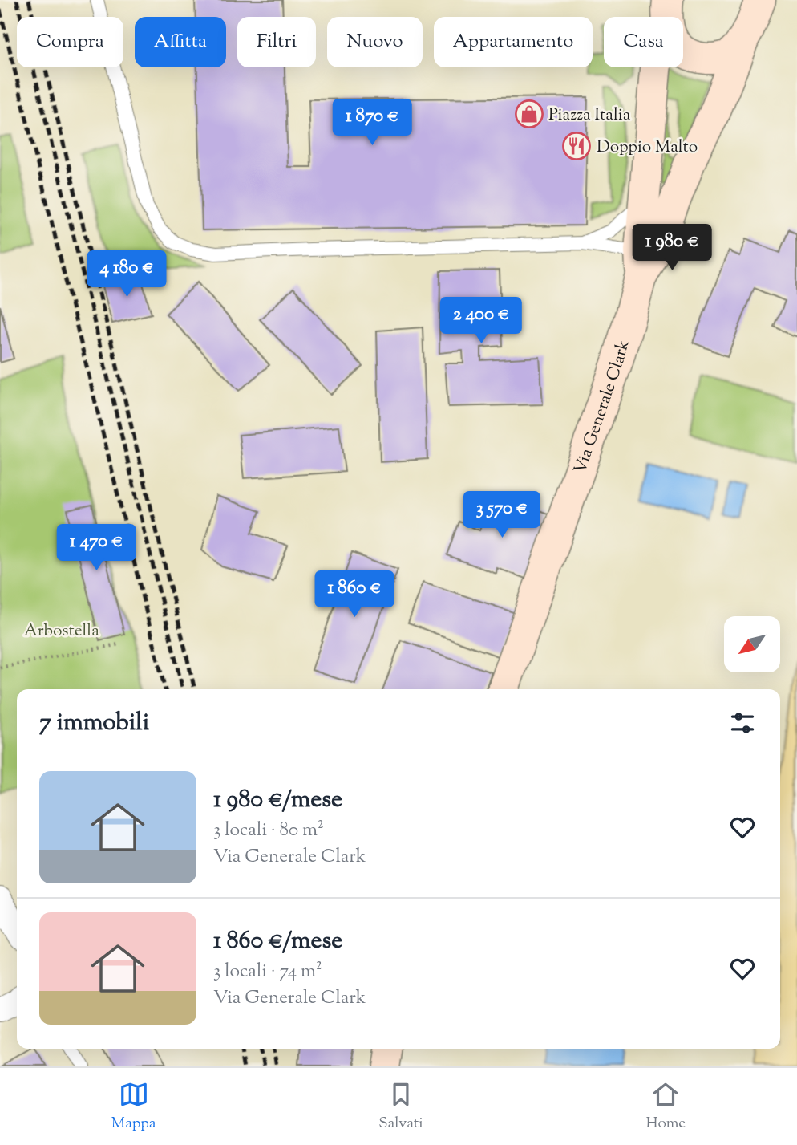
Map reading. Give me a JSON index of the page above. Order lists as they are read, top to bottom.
{
  "streets": {
    "main road": ["Via Generale Clark"]
  },
  "parks": ["Arbostella"],
  "places": {
    "shop": ["Piazza Italia"],
    "restaurant": ["Doppio Malto"]
  },
  "north": "bottom left",
  "page": {
    "chip": [
      "Compra",
      "Affitta",
      "Filtri",
      "Nuovo",
      "Appartamento",
      "Casa"
    ],
    "price": [
      "1 870 €",
      "1 980 €",
      "4 180 €",
      "2 400 €",
      "3 570 €",
      "1 470 €",
      "1 860 €"
    ],
    "heading": "7 immobili",
    "list": [
      {
        "name": "1 980 €/mese",
        "note": "3 locali · 80 m² · Via Generale Clark"
      },
      {
        "name": "1 860 €/mese",
        "note": "3 locali · 74 m² · Via Generale Clark"
      }
    ],
    "tabs": ["Mappa", "Salvati", "Home"]
  }
}
